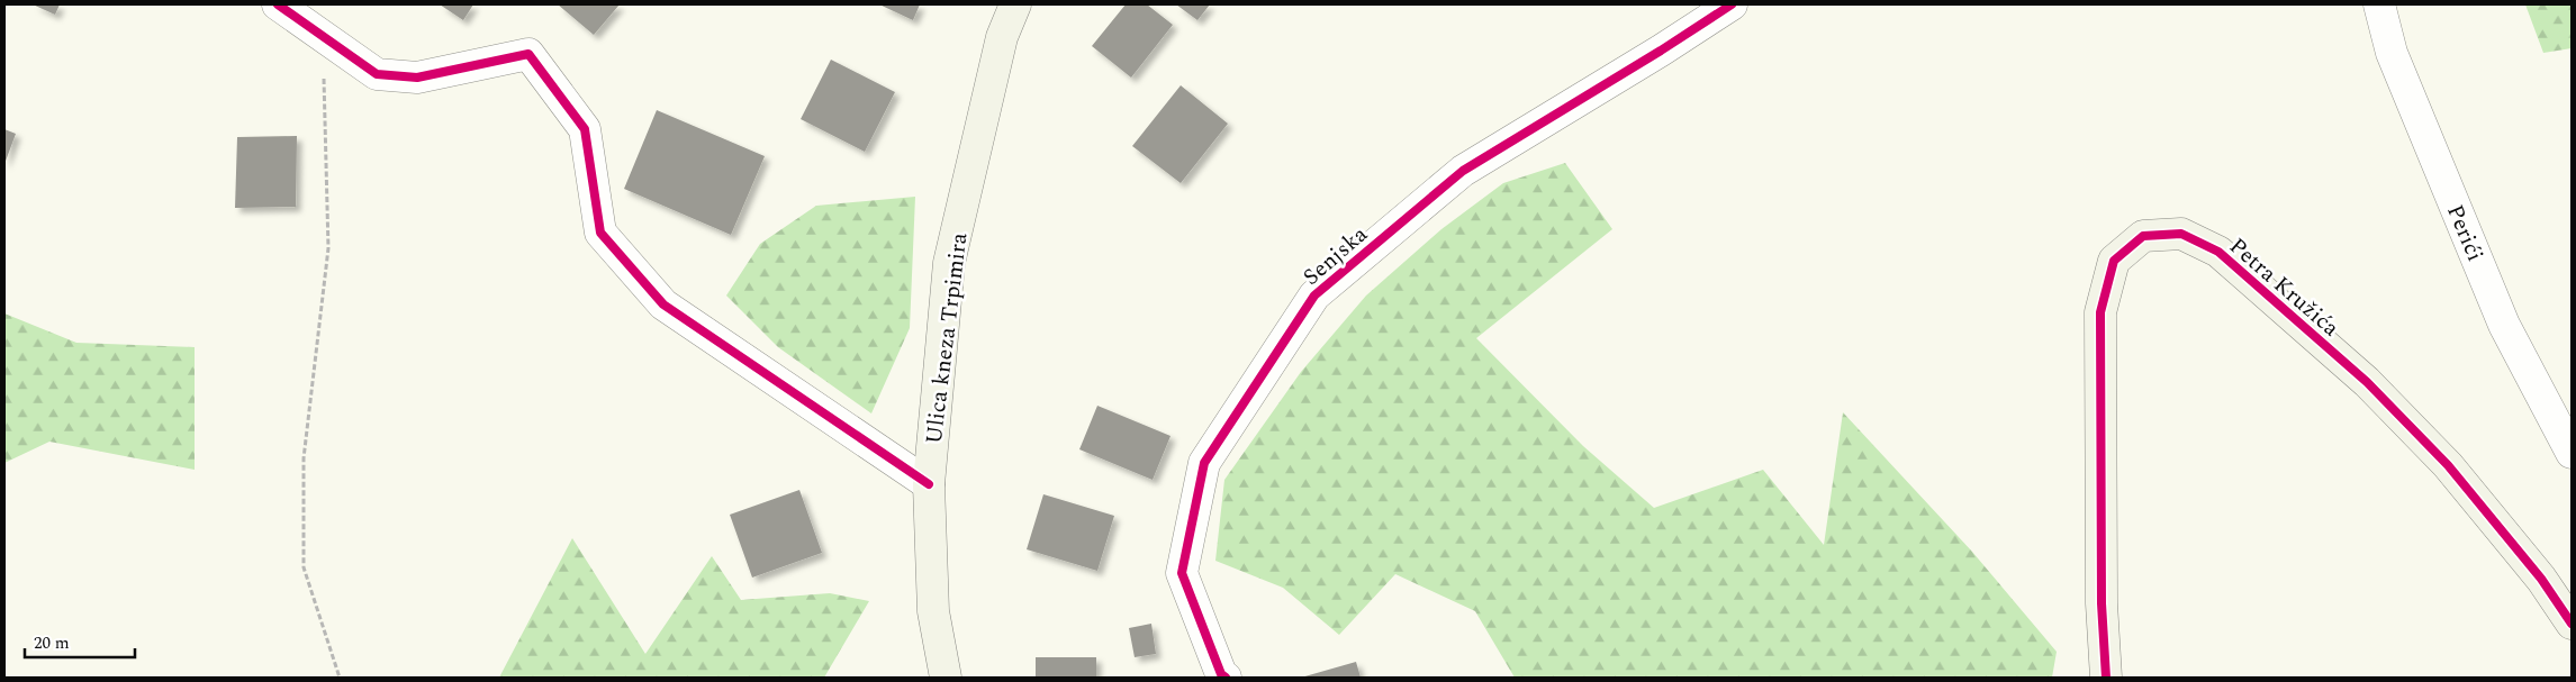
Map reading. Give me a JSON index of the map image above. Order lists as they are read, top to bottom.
{
  "streets": {
    "street": [
      "Perići",
      "Senjska",
      "Petra Kružića",
      "Ulica kneza Trpimira"
    ]
  },
  "scale_bar": "20 m"
}
